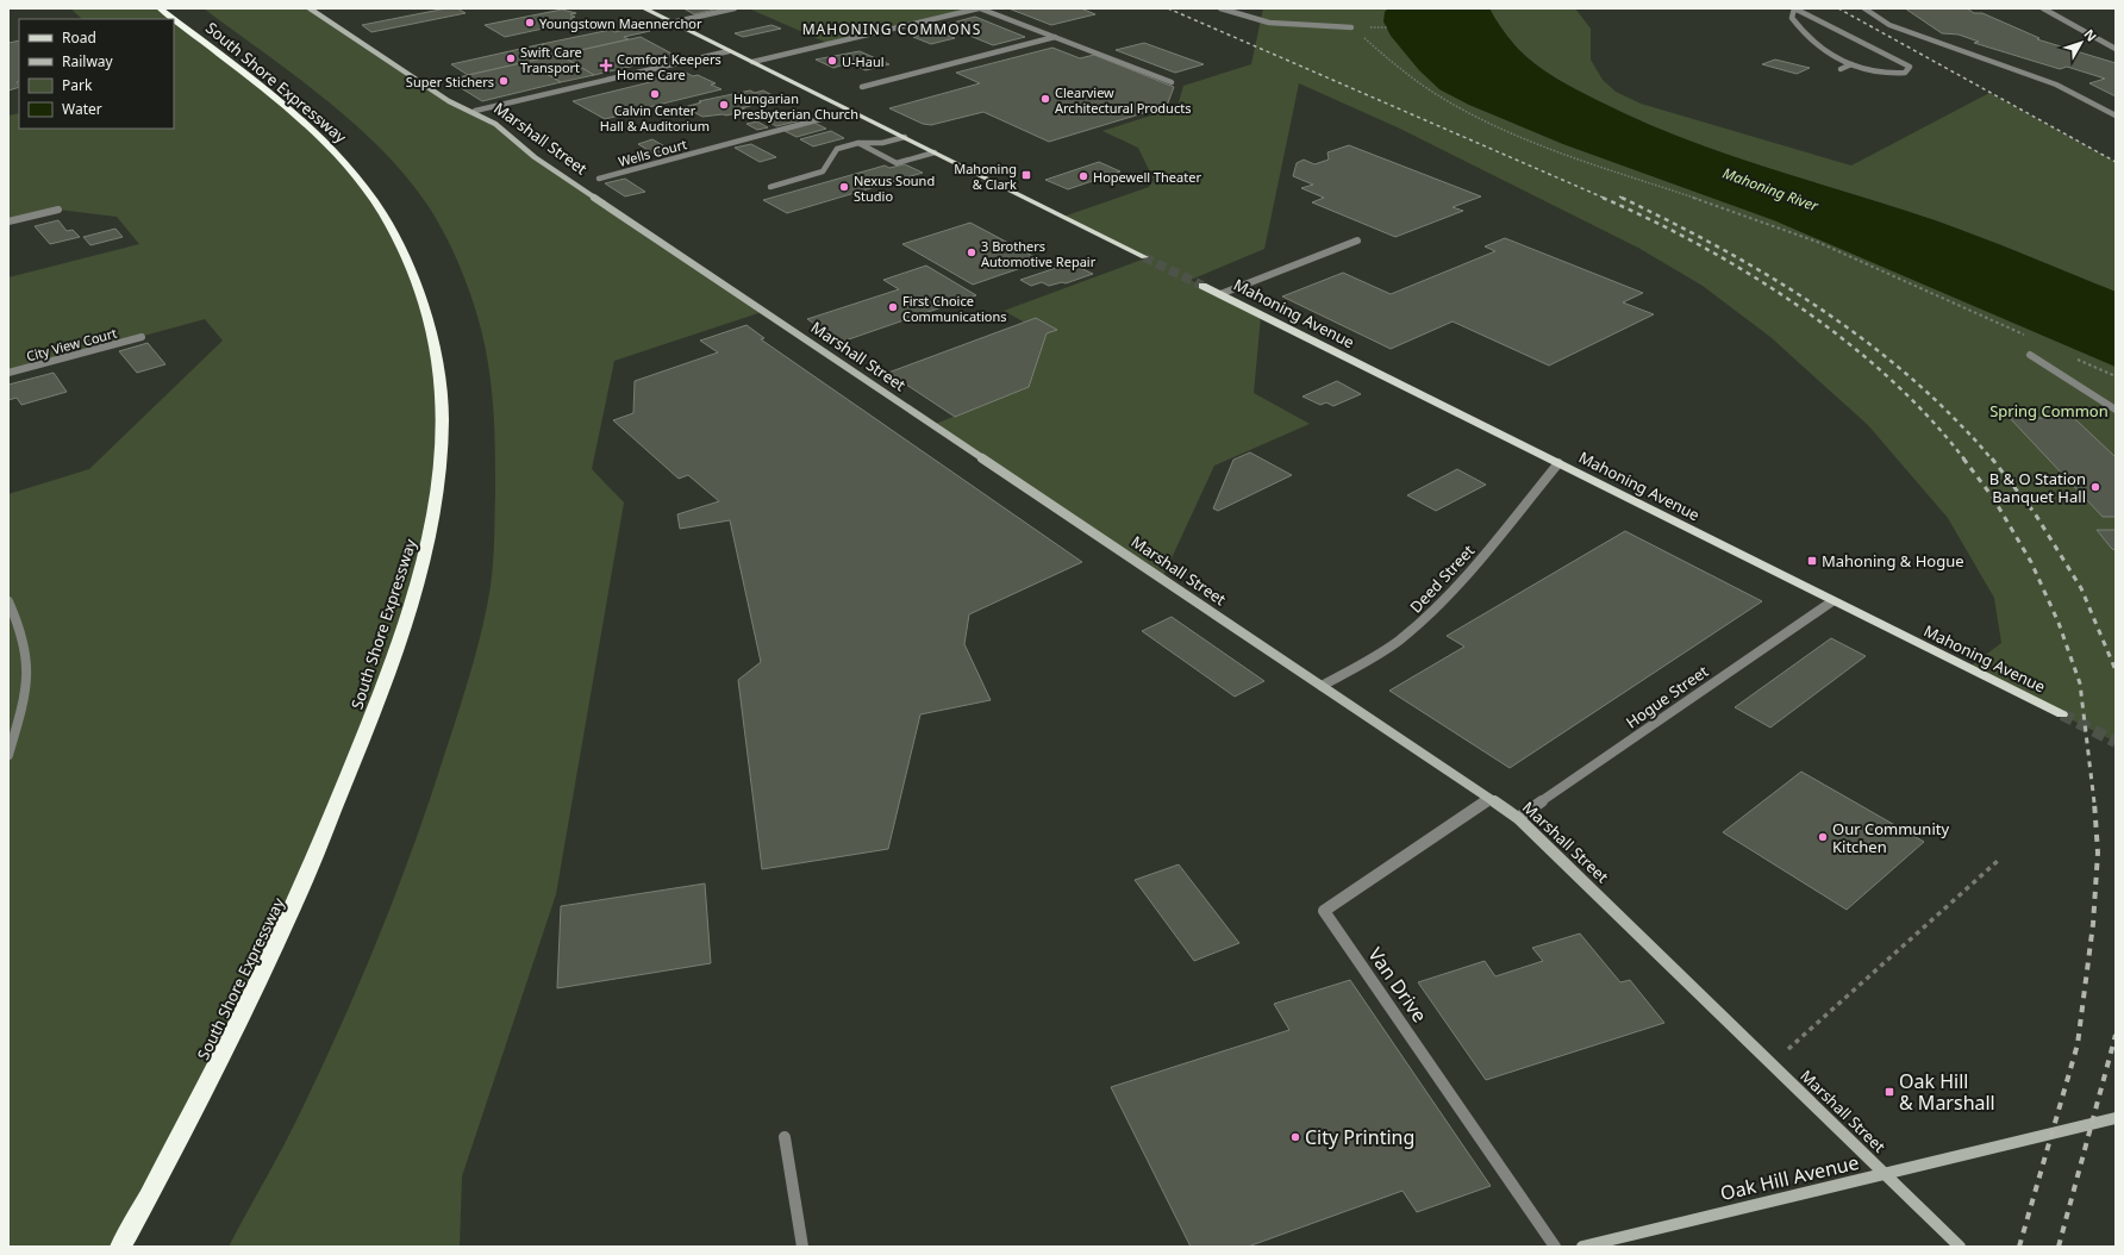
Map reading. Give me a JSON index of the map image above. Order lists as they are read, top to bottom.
{
  "streets": {
    "highway": ["South Shore Expressway"],
    "main road": ["Mahoning Avenue"],
    "street": [
      "Marshall Street",
      "Wells Court",
      "City View Court",
      "Deed Street",
      "Hogue Street",
      "Van Drive",
      "Oak Hill Avenue"
    ]
  },
  "crossings": [
    ["Marshall Street", "Deed Street"],
    ["Marshall Street", "Hogue Street"],
    ["Marshall Street", "Van Drive"],
    ["Marshall Street", "Oak Hill Avenue"],
    ["Mahoning Avenue", "Deed Street"],
    ["Mahoning Avenue", "Hogue Street"]
  ],
  "districts": ["MAHONING COMMONS"],
  "water": ["Mahoning River"],
  "parks": ["Spring Common"],
  "places": {
    "other": [
      "Youngstown Maennerchor",
      "Swift Care Transport",
      "U-Haul",
      "Super Stichers",
      "Calvin Center Hall & Auditorium",
      "Clearview Architectural Products",
      "Hungarian Presbyterian Church",
      "Hopewell Theater",
      "Nexus Sound Studio",
      "3 Brothers Automotive Repair",
      "First Choice Communications",
      "B & O Station Banquet Hall",
      "Our Community Kitchen",
      "City Printing"
    ],
    "health": ["Comfort Keepers Home Care"],
    "transit": ["Mahoning & Clark", "Mahoning & Hogue", "Oak Hill & Marshall"]
  },
  "legend": [
    "Road",
    "Railway",
    "Park",
    "Water"
  ],
  "north": "top right"
}
